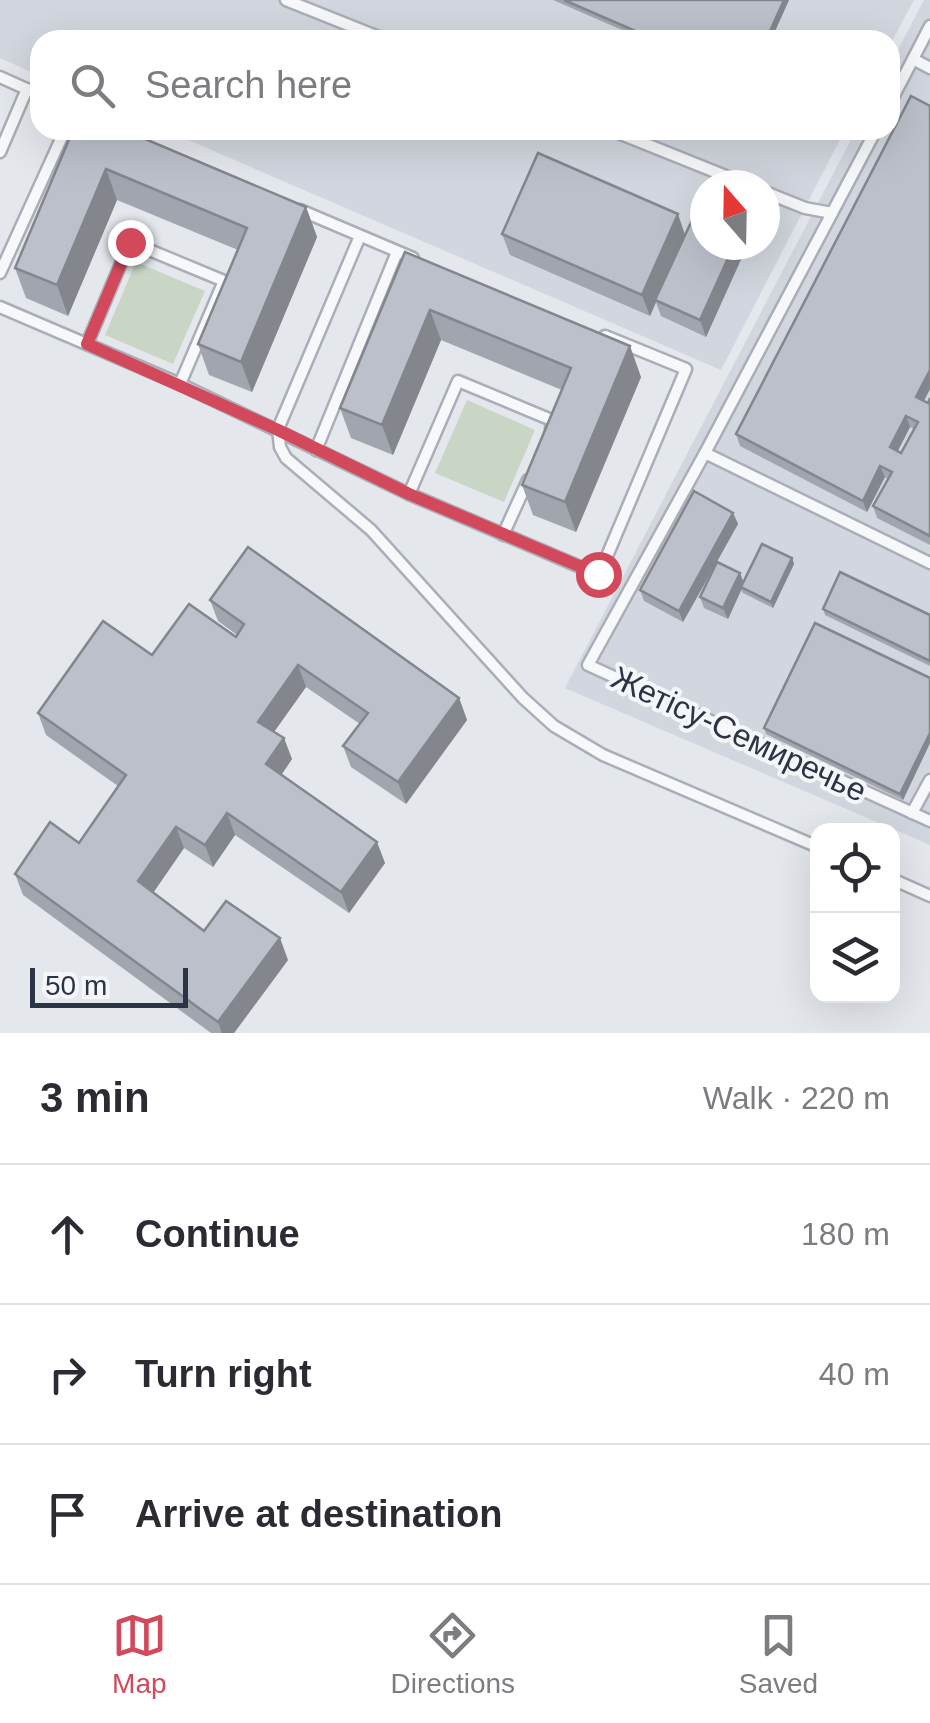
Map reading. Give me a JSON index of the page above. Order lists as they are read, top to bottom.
{
  "streets": {
    "lane": ["Жетісу-Семиречье"]
  },
  "scale_bar": "50 m",
  "north": "top",
  "page": {
    "search": "Search here",
    "scale": "50 m",
    "heading": ["3 min", "Walk · 220 m"],
    "list": [
      ["Continue", "180 m"],
      ["Turn right", "40 m"],
      "Arrive at destination"
    ],
    "nav": ["Map", "Directions", "Saved"]
  }
}
